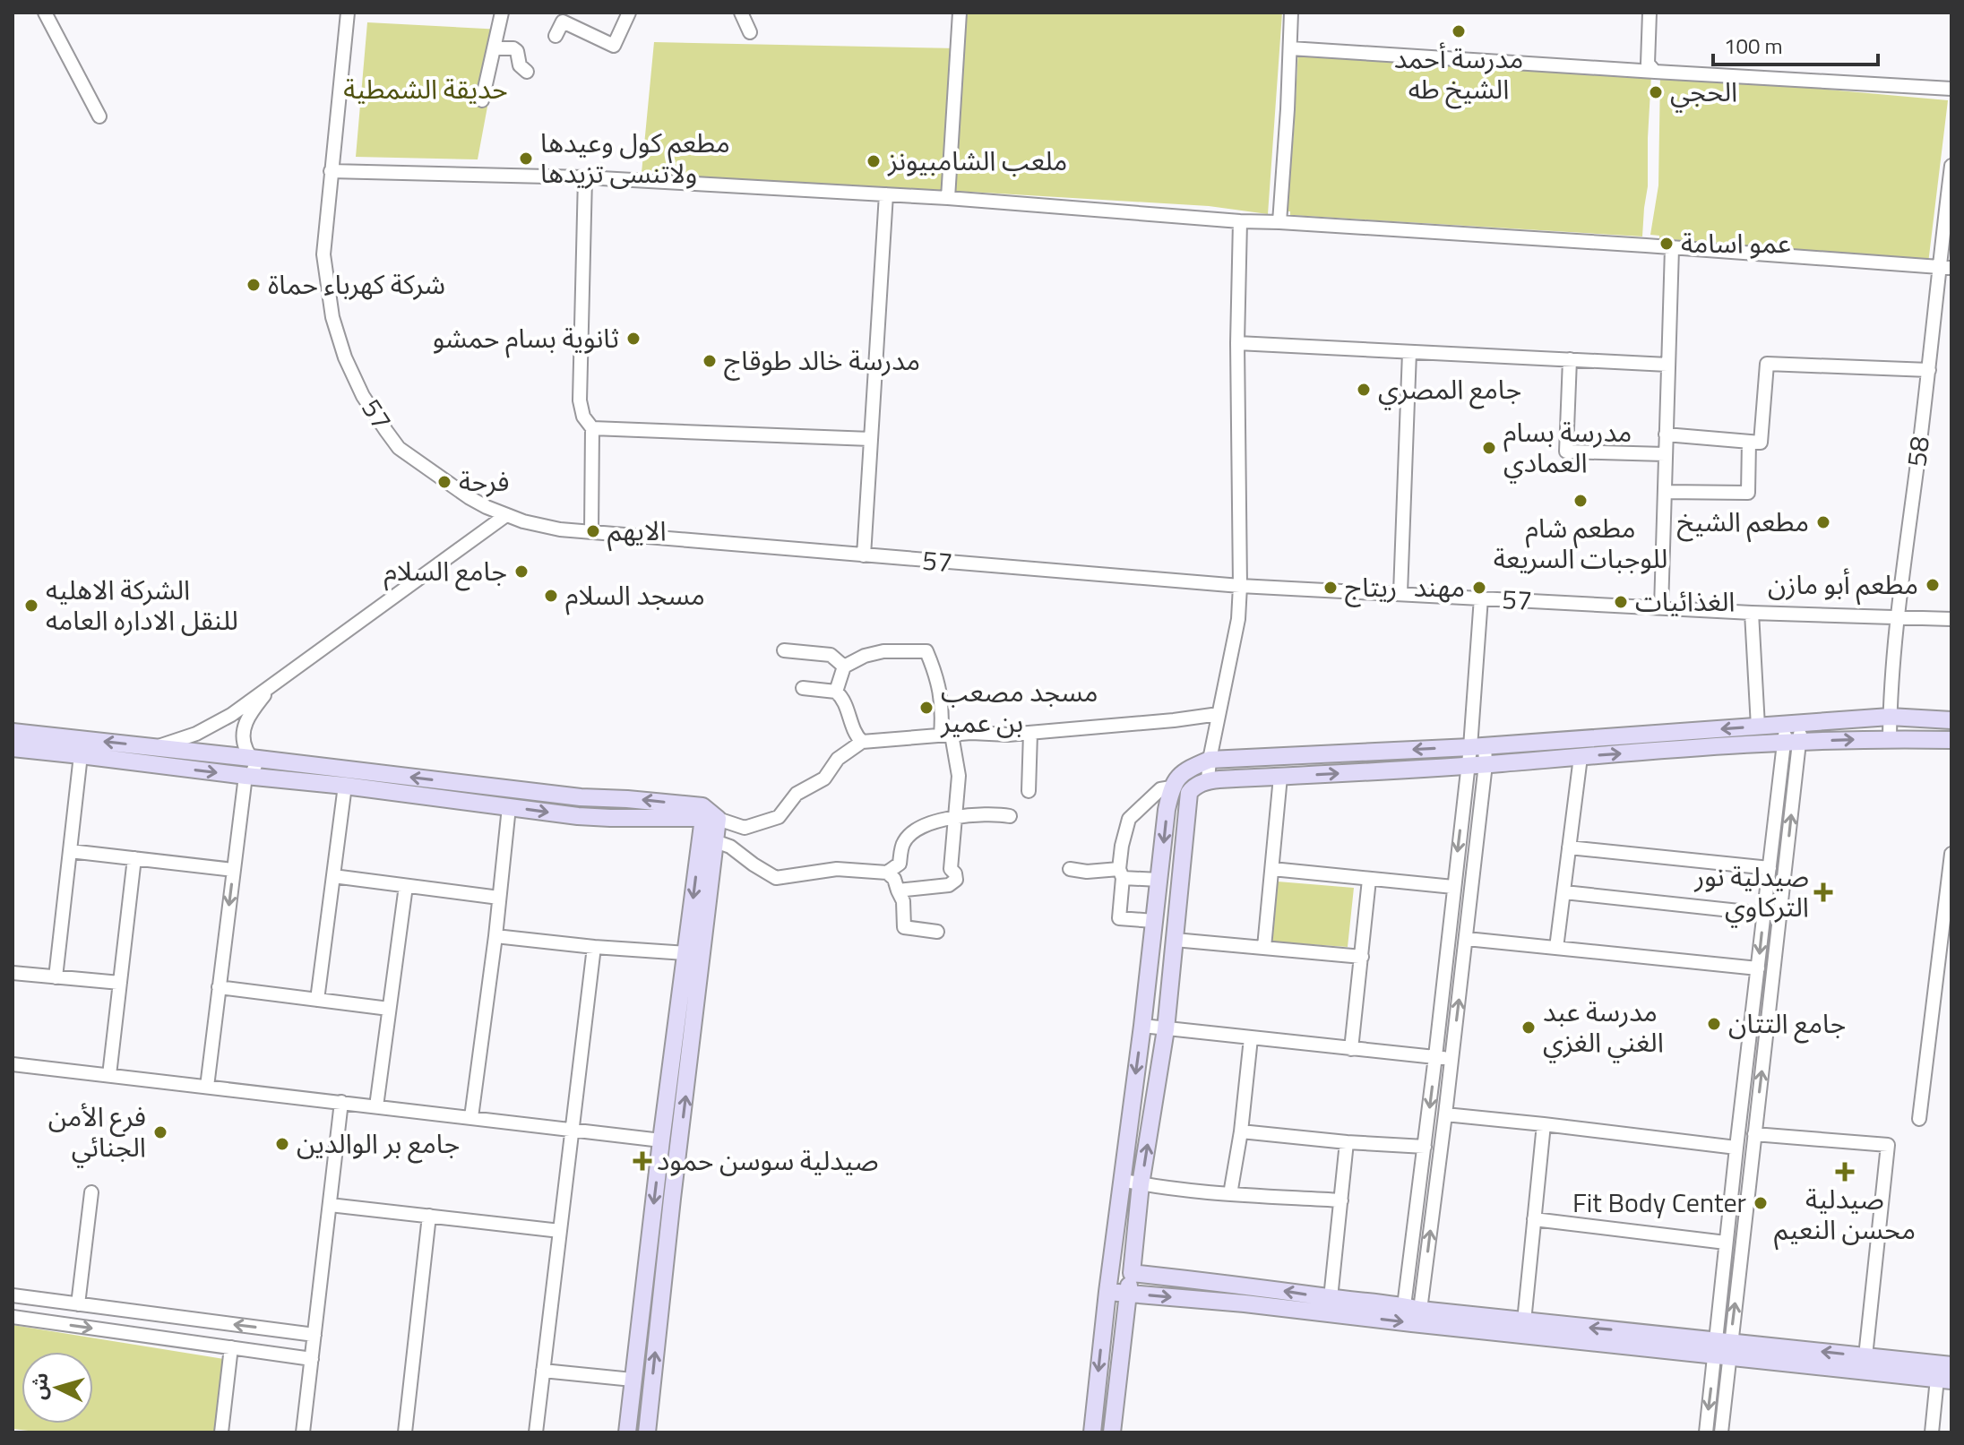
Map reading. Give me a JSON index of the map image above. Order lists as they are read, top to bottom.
{
  "streets": {
    "street": ["57", "58"]
  },
  "crossings": [
    ["57", "58"]
  ],
  "parks": ["حديقة الشمطية"],
  "places": {
    "other": [
      "مدرسة أحمد الشيخ طه",
      "الحجي",
      "مطعم كول وعيدها ولاتنسى تزيدها",
      "ملعب الشامبيونز",
      "عمو اسامة",
      "شركة كهرباء حماة",
      "ثانوية بسام حمشو",
      "مدرسة خالد طوقاج",
      "جامع المصري",
      "مدرسة بسام العمادي",
      "فرحة",
      "مطعم شام للوجبات السريعة",
      "مطعم الشيخ",
      "الايهم",
      "جامع السلام",
      "مطعم أبو مازن",
      "ريتاج",
      "مهند",
      "مسجد السلام",
      "الغذائيات",
      "الشركة الاهليه للنقل الاداره العامه",
      "مسجد مصعب بن عمير",
      "جامع التتان",
      "مدرسة عبد الغني الغزي",
      "فرع الأمن الجنائي",
      "جامع بر الوالدين",
      "Fit Body Center"
    ],
    "health": ["صيدلية نور التركاوي", "صيدلية سوسن حمود", "صيدلية محسن النعيم"]
  },
  "scale_bar": "100 m",
  "north": "left"
}
